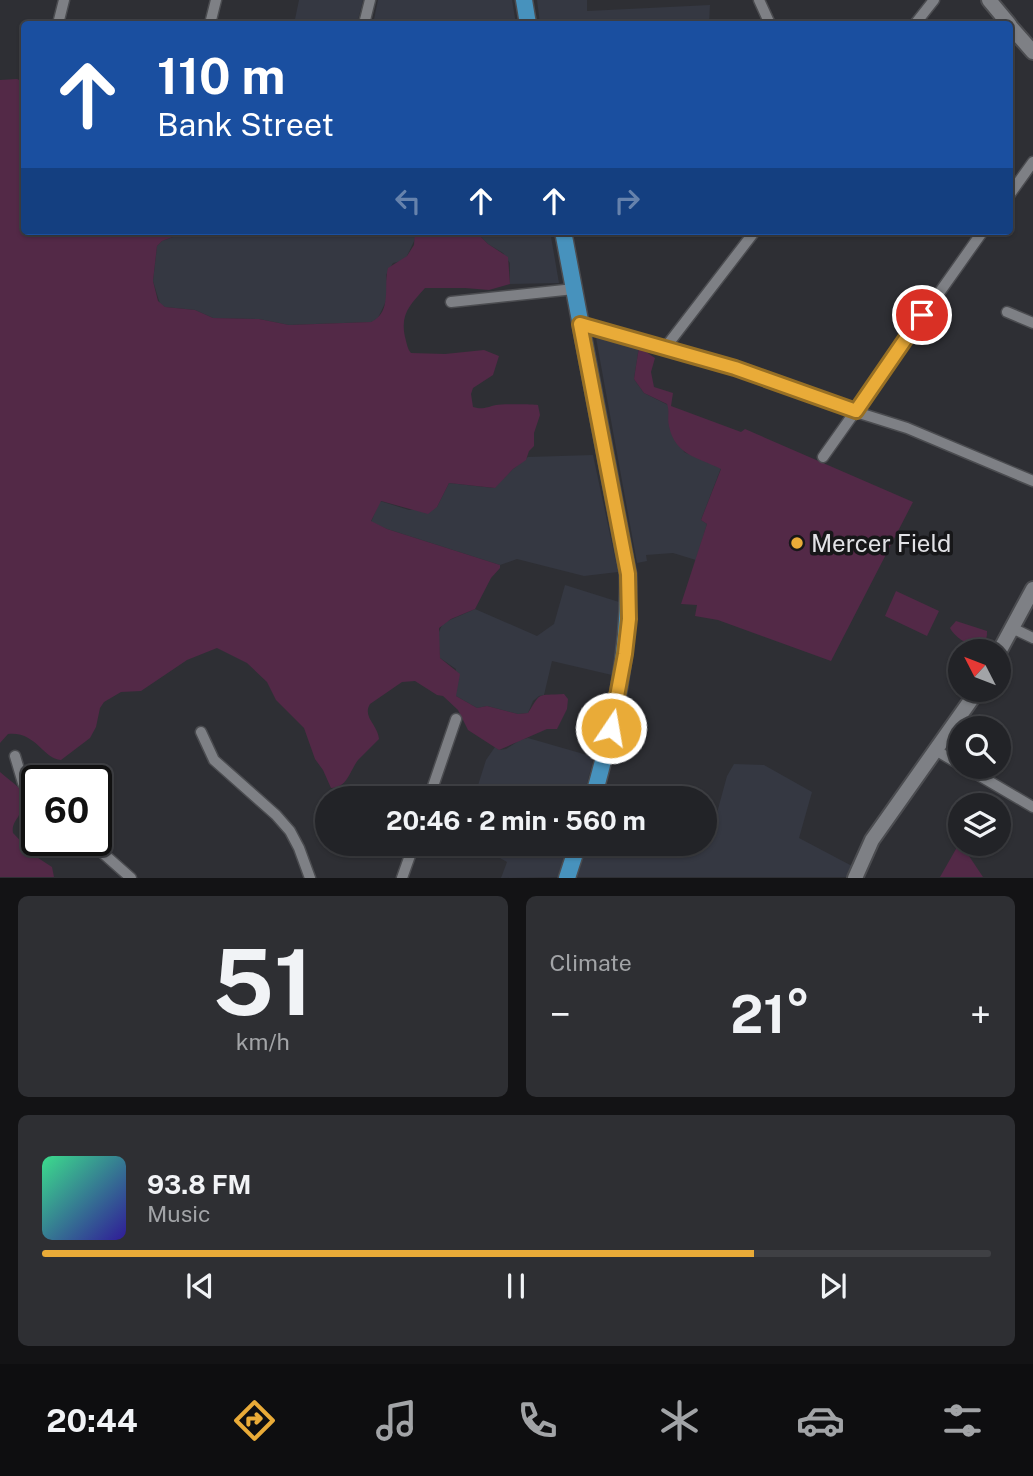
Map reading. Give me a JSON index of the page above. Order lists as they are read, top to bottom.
{
  "places": ["Mercer Field"],
  "north": "top left",
  "page": {
    "turn": ["110 m", "Bank Street"],
    "limit": "60",
    "trip": "20:46 · 2 min · 560 m",
    "tile": [
      ["51", "km/h"],
      "Climate"
    ],
    "heat": ["−", "21°", "+"],
    "song": ["93.8 FM", "Music"],
    "tabs": "20:44"
  }
}
